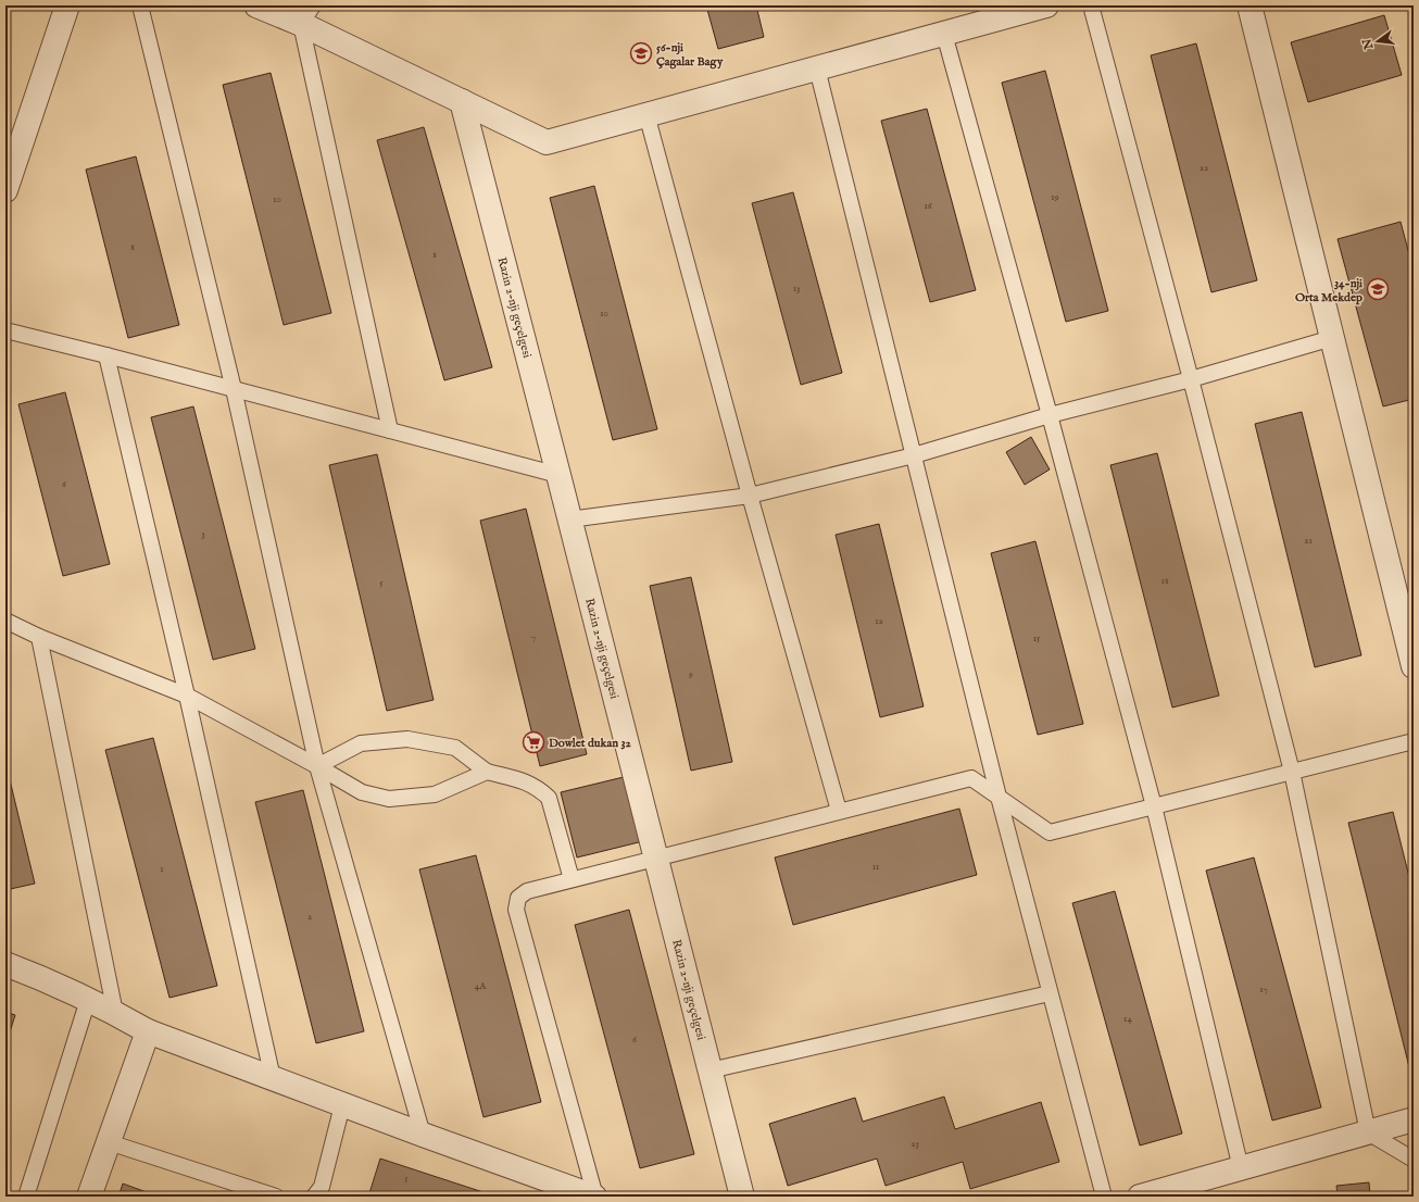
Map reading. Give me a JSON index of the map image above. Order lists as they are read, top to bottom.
{
  "streets": {
    "street": ["Razin 2-nji geçelgesi"]
  },
  "places": {
    "school or university": ["56-nji Çagalar Bagy", "34-nji Orta Mekdep"],
    "supermarket": ["Dowlet dukan 32"]
  },
  "house_numbers": [
    "22",
    "19",
    "10",
    "16",
    "8",
    "8",
    "13",
    "10",
    "6",
    "3",
    "21",
    "18",
    "5",
    "12",
    "7",
    "15",
    "9",
    "11",
    "1",
    "2",
    "4A",
    "17",
    "14",
    "6",
    "23",
    "5"
  ],
  "north": "left"
}
